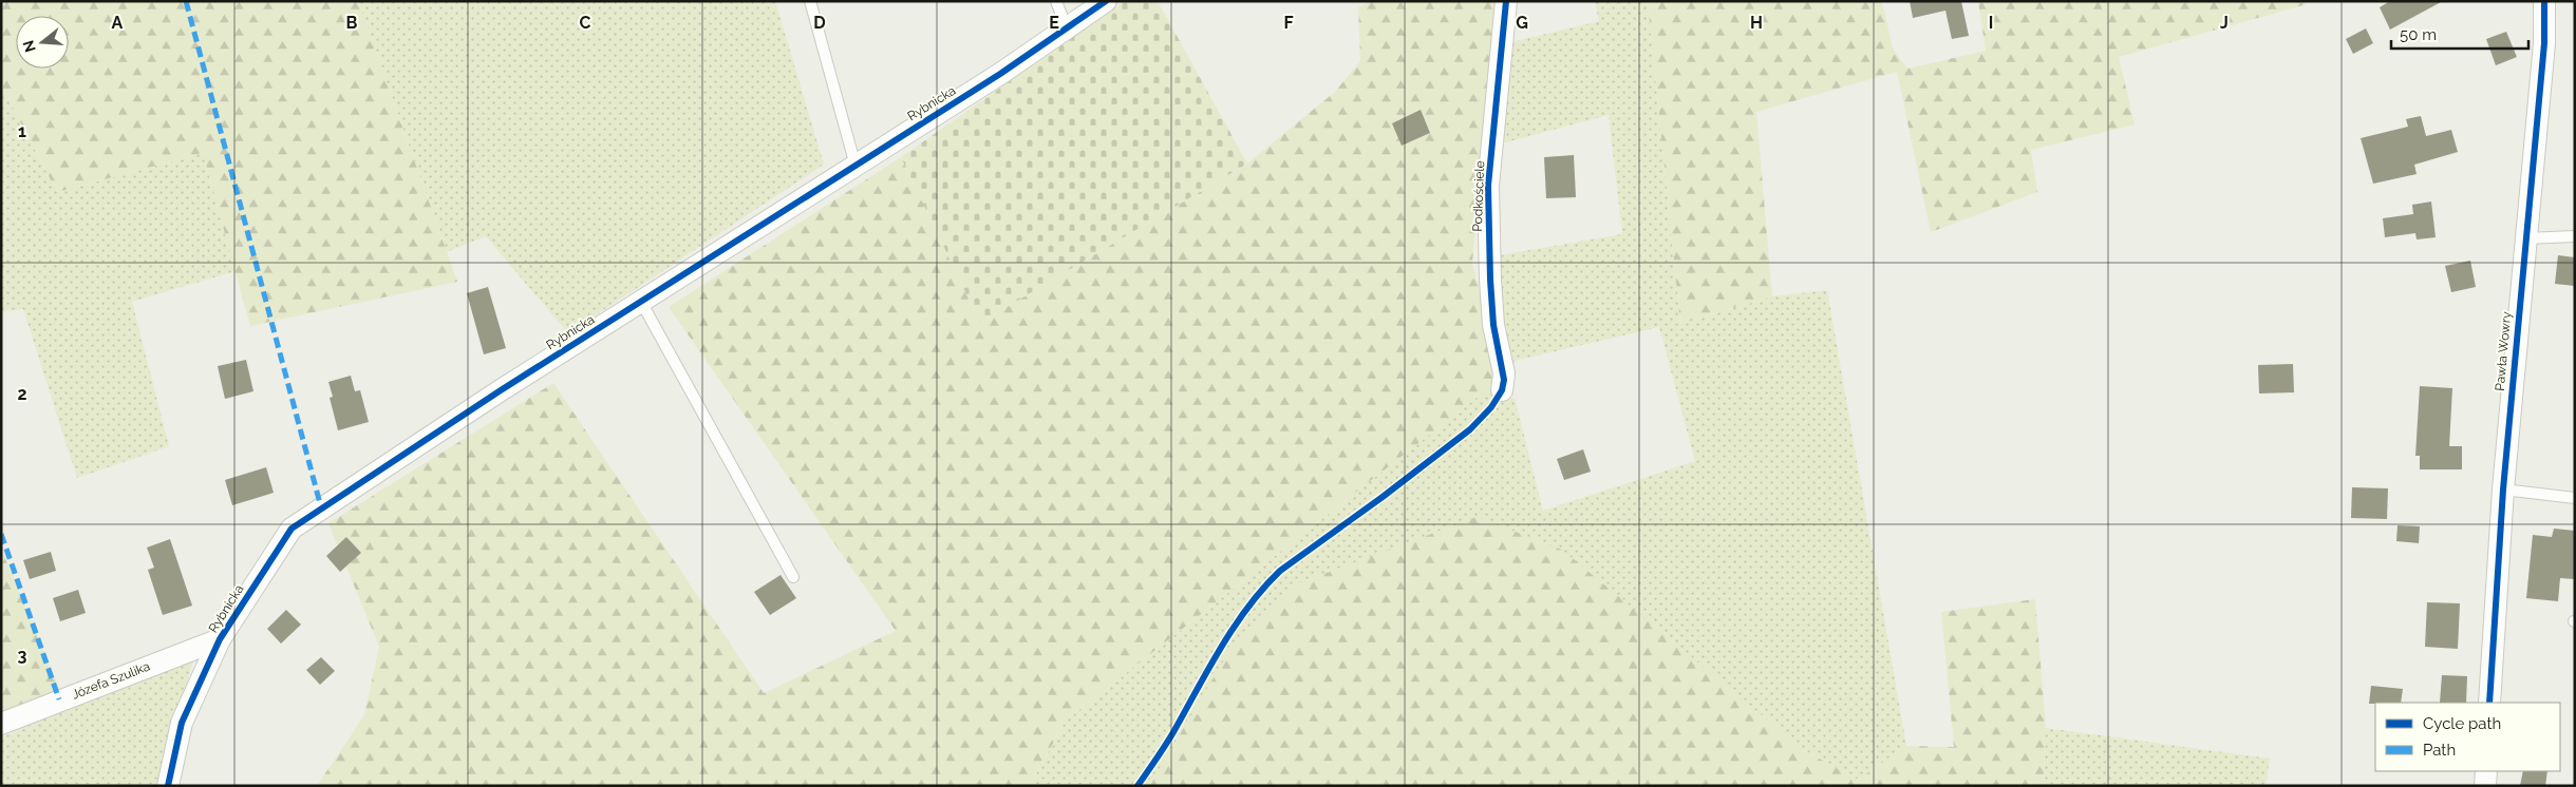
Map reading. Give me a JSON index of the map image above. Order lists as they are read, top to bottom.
{
  "streets": {
    "street": [
      "Rybnicka",
      "Podkościele",
      "Pawła Wowry",
      "Józefa Szulika"
    ]
  },
  "crossings": [
    ["Rybnicka", "Józefa Szulika"]
  ],
  "legend": ["Cycle path", "Path"],
  "scale_bar": "50 m",
  "north": "left",
  "grid": {
    "columns": [
      "A",
      "B",
      "C",
      "D",
      "E",
      "F",
      "G",
      "H",
      "I",
      "J"
    ],
    "rows": ["1", "2", "3"]
  }
}
